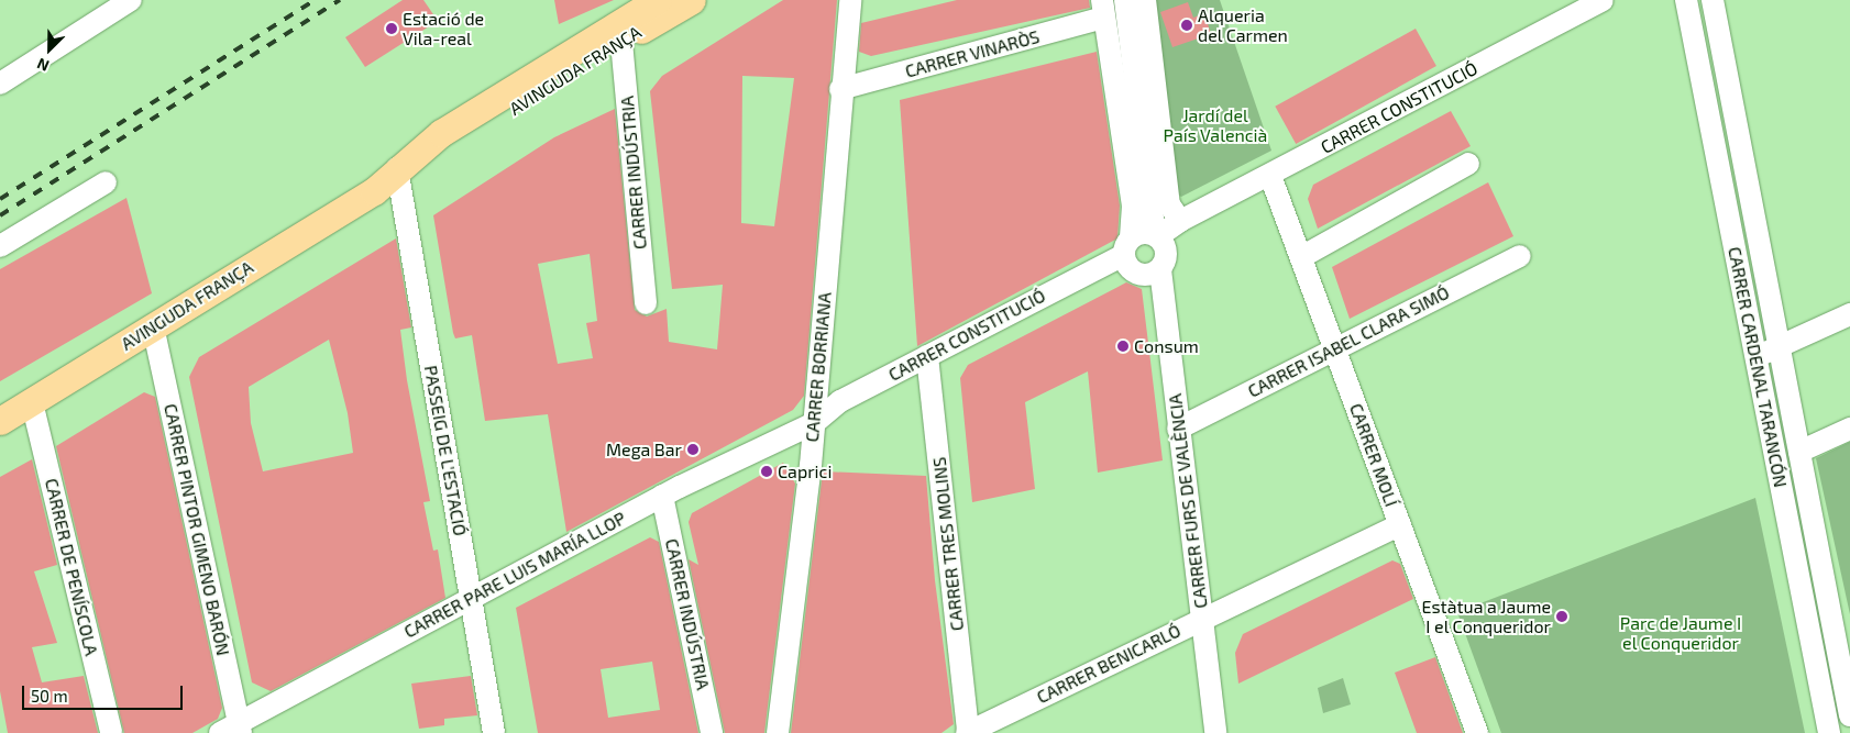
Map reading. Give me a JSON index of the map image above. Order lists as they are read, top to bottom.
{
  "streets": {
    "main road": ["AVINGUDA FRANÇA"],
    "street": [
      "CARRER VINARÒS",
      "CARRER CONSTITUCIÓ",
      "CARRER INDÚSTRIA",
      "CARRER ISABEL CLARA SIMÓ",
      "CARRER BORRIANA",
      "CARRER CARDENAL TARANCÓN",
      "PASSEIG DE L'ESTACIÓ",
      "CARRER MOLÍ",
      "CARRER FURS DE VALÈNCIA",
      "CARRER PINTOR GIMENO BARÓN",
      "CARRER TRES MOLINS",
      "CARRER DE PENÍSCOLA",
      "CARRER PARE LUIS MARÍA LLOP",
      "CARRER BENICARLÓ"
    ]
  },
  "crossings": [
    ["CARRER VINARÒS", "CARRER BORRIANA"],
    ["AVINGUDA FRANÇA", "CARRER INDÚSTRIA"],
    ["AVINGUDA FRANÇA", "PASSEIG DE L'ESTACIÓ"],
    ["AVINGUDA FRANÇA", "CARRER PINTOR GIMENO BARÓN"],
    ["AVINGUDA FRANÇA", "CARRER DE PENÍSCOLA"],
    ["CARRER CONSTITUCIÓ", "CARRER BORRIANA"],
    ["CARRER CONSTITUCIÓ", "CARRER MOLÍ"],
    ["CARRER CONSTITUCIÓ", "CARRER FURS DE VALÈNCIA"],
    ["CARRER CONSTITUCIÓ", "CARRER TRES MOLINS"],
    ["CARRER CONSTITUCIÓ", "CARRER PARE LUIS MARÍA LLOP"],
    ["CARRER INDÚSTRIA", "CARRER PARE LUIS MARÍA LLOP"],
    ["CARRER ISABEL CLARA SIMÓ", "CARRER MOLÍ"],
    ["CARRER ISABEL CLARA SIMÓ", "CARRER FURS DE VALÈNCIA"],
    ["CARRER BORRIANA", "CARRER PARE LUIS MARÍA LLOP"],
    ["PASSEIG DE L'ESTACIÓ", "CARRER PARE LUIS MARÍA LLOP"],
    ["CARRER MOLÍ", "CARRER BENICARLÓ"],
    ["CARRER FURS DE VALÈNCIA", "CARRER BENICARLÓ"],
    ["CARRER PINTOR GIMENO BARÓN", "CARRER PARE LUIS MARÍA LLOP"],
    ["CARRER TRES MOLINS", "CARRER BENICARLÓ"]
  ],
  "parks": ["Jardí del País Valencià", "Parc de Jaume I el Conqueridor"],
  "places": [
    "Alqueria del Carmen",
    "Estació de Vila-real",
    "Consum",
    "Mega Bar",
    "Caprici",
    "Estàtua a Jaume I el Conqueridor"
  ],
  "scale_bar": "50 m",
  "north": "bottom left"
}
